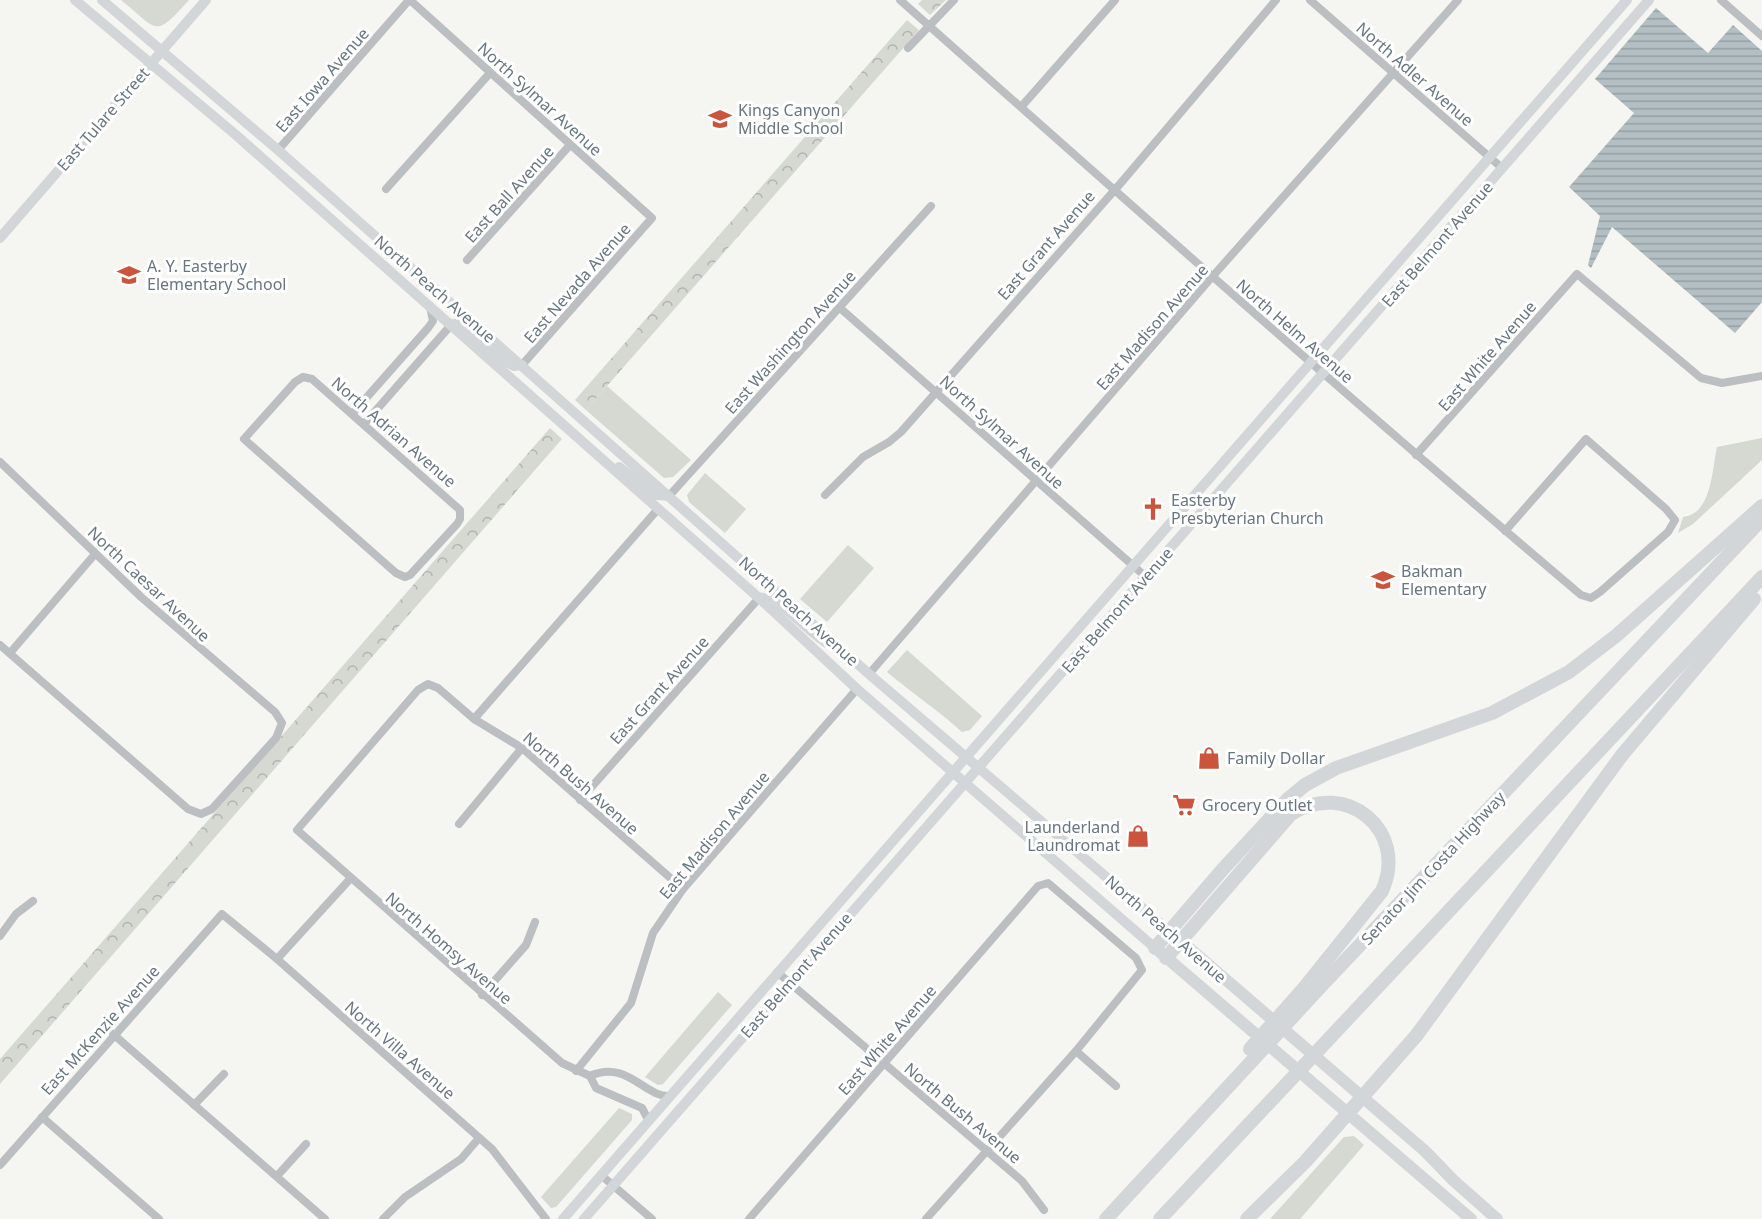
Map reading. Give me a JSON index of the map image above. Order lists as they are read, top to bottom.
{
  "streets": {
    "highway": ["Senator Jim Costa Highway"],
    "main road": ["East Tulare Street", "East Belmont Avenue", "North Peach Avenue"],
    "street": [
      "North Adler Avenue",
      "East Iowa Avenue",
      "North Sylmar Avenue",
      "East Ball Avenue",
      "East Grant Avenue",
      "East Nevada Avenue",
      "East Madison Avenue",
      "North Helm Avenue",
      "East Washington Avenue",
      "East White Avenue",
      "North Adrian Avenue",
      "North Caesar Avenue",
      "North Bush Avenue",
      "North Homsy Avenue",
      "East McKenzie Avenue",
      "North Villa Avenue"
    ]
  },
  "crossings": [
    ["North Adler Avenue", "East Belmont Avenue"],
    ["North Adler Avenue", "East Madison Avenue"],
    ["East Iowa Avenue", "North Sylmar Avenue"],
    ["East Iowa Avenue", "North Peach Avenue"],
    ["North Sylmar Avenue", "East Ball Avenue"],
    ["North Sylmar Avenue", "East Belmont Avenue"],
    ["North Sylmar Avenue", "East Grant Avenue"],
    ["North Sylmar Avenue", "East Nevada Avenue"],
    ["North Sylmar Avenue", "East Madison Avenue"],
    ["North Sylmar Avenue", "East Washington Avenue"],
    ["East Tulare Street", "North Peach Avenue"],
    ["East Belmont Avenue", "North Peach Avenue"],
    ["East Belmont Avenue", "North Helm Avenue"],
    ["East Belmont Avenue", "North Bush Avenue"],
    ["East Belmont Avenue", "North Homsy Avenue"],
    ["East Grant Avenue", "North Peach Avenue"],
    ["East Grant Avenue", "North Helm Avenue"],
    ["East Grant Avenue", "North Bush Avenue"],
    ["East Nevada Avenue", "North Peach Avenue"],
    ["North Peach Avenue", "East Madison Avenue"],
    ["North Peach Avenue", "East Washington Avenue"],
    ["East Madison Avenue", "North Helm Avenue"],
    ["East Madison Avenue", "North Bush Avenue"],
    ["East Madison Avenue", "North Homsy Avenue"],
    ["North Helm Avenue", "East White Avenue"],
    ["East White Avenue", "North Bush Avenue"],
    ["North Bush Avenue", "North Homsy Avenue"],
    ["East McKenzie Avenue", "North Villa Avenue"]
  ],
  "places": {
    "school or university": ["Kings Canyon Middle School", "A. Y. Easterby Elementary School", "Bakman Elementary"],
    "church": ["Easterby Presbyterian Church"],
    "shop": ["Family Dollar", "Launderland Laundromat"],
    "supermarket": ["Grocery Outlet"]
  }
}
